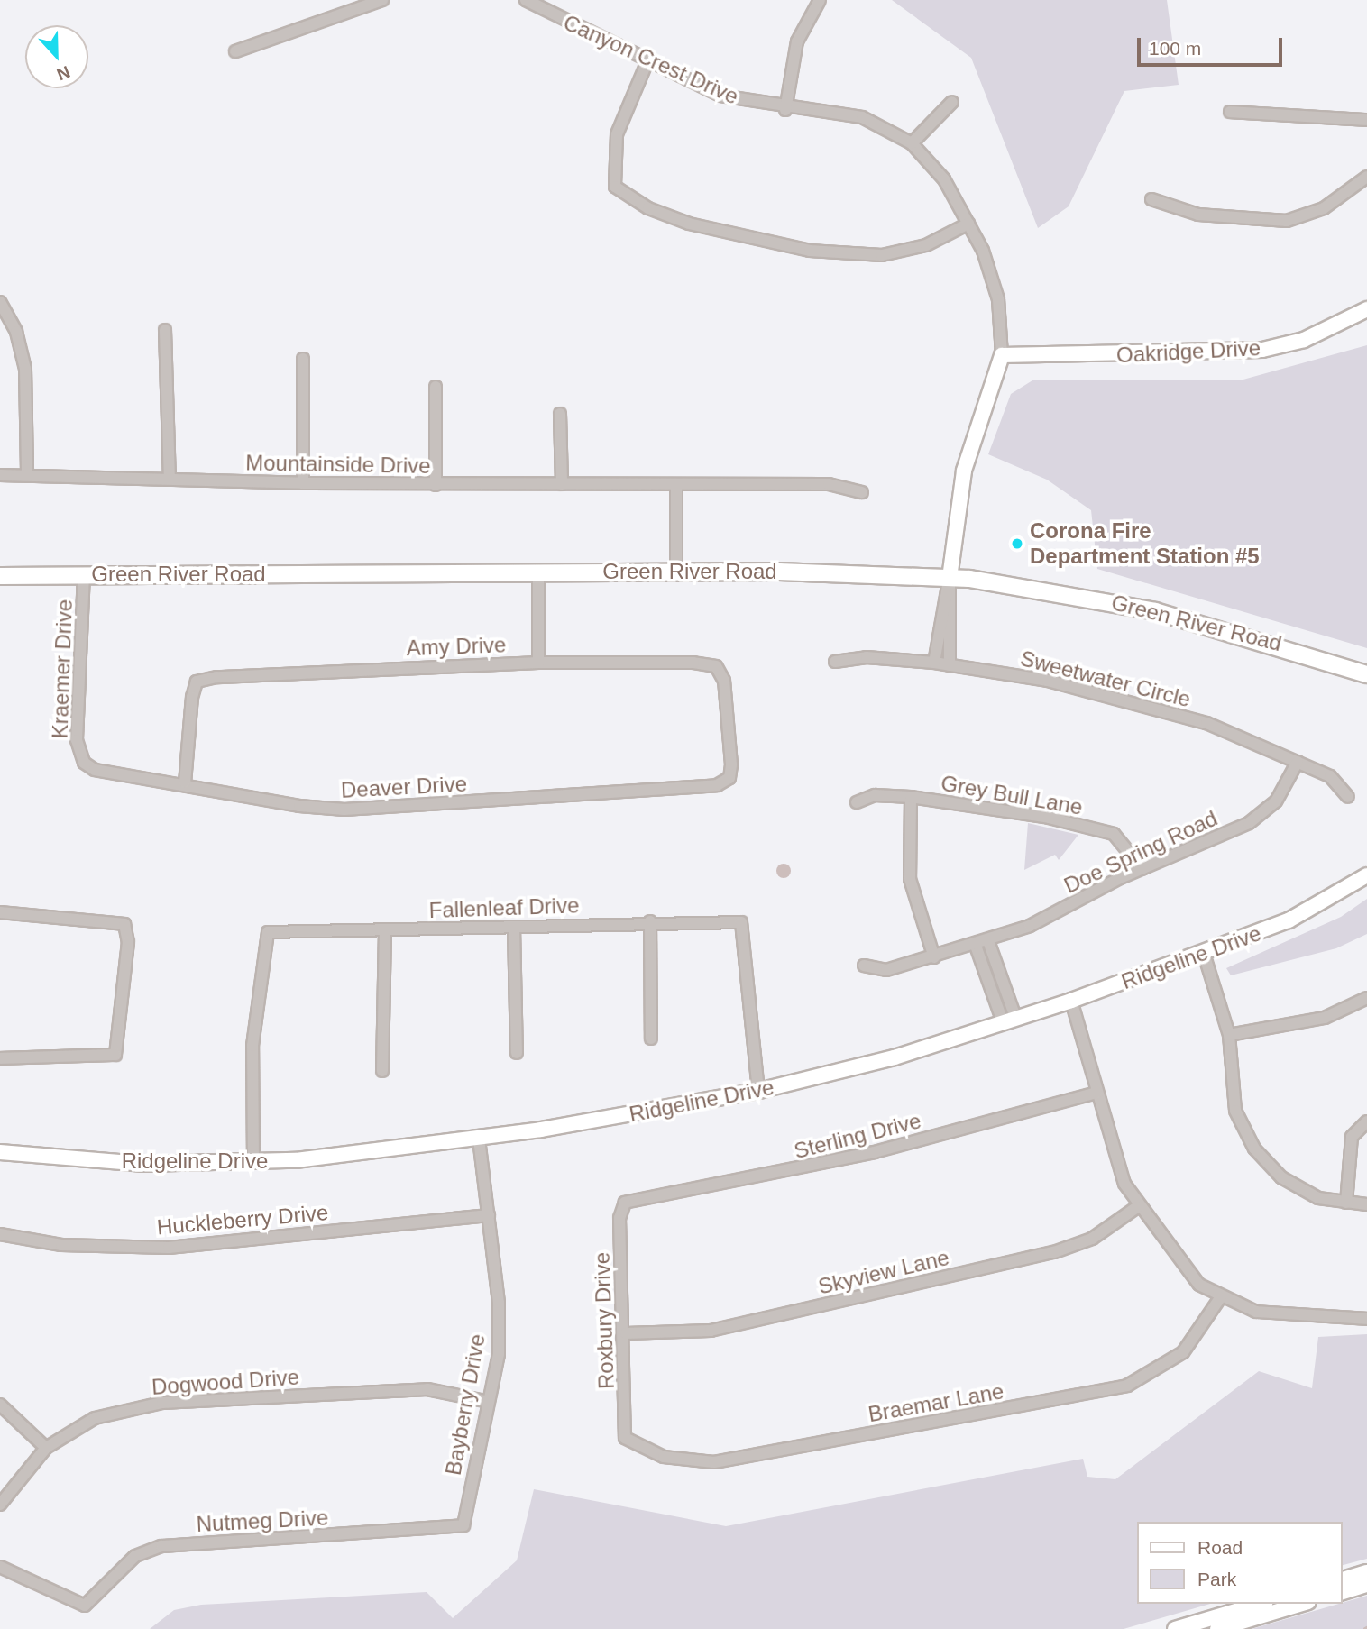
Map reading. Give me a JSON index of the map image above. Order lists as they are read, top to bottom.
{
  "streets": {
    "main road": ["Green River Road"],
    "street": [
      "Canyon Crest Drive",
      "Oakridge Drive",
      "Mountainside Drive",
      "Amy Drive",
      "Kraemer Drive",
      "Sweetwater Circle",
      "Deaver Drive",
      "Grey Bull Lane",
      "Doe Spring Road",
      "Fallenleaf Drive",
      "Ridgeline Drive",
      "Sterling Drive",
      "Huckleberry Drive",
      "Skyview Lane",
      "Roxbury Drive",
      "Dogwood Drive",
      "Braemar Lane",
      "Bayberry Drive",
      "Nutmeg Drive"
    ]
  },
  "crossings": [
    ["Canyon Crest Drive", "Oakridge Drive"],
    ["Canyon Crest Drive", "Green River Road"],
    ["Canyon Crest Drive", "Sweetwater Circle"],
    ["Green River Road", "Kraemer Drive"],
    ["Amy Drive", "Deaver Drive"],
    ["Kraemer Drive", "Deaver Drive"],
    ["Sweetwater Circle", "Doe Spring Road"],
    ["Grey Bull Lane", "Doe Spring Road"],
    ["Fallenleaf Drive", "Ridgeline Drive"],
    ["Ridgeline Drive", "Bayberry Drive"],
    ["Sterling Drive", "Roxbury Drive"],
    ["Huckleberry Drive", "Bayberry Drive"],
    ["Skyview Lane", "Roxbury Drive"],
    ["Roxbury Drive", "Braemar Lane"],
    ["Dogwood Drive", "Bayberry Drive"],
    ["Bayberry Drive", "Nutmeg Drive"]
  ],
  "places": ["Corona Fire Department Station #5"],
  "legend": ["Road", "Park"],
  "scale_bar": "100 m",
  "north": "bottom"
}
